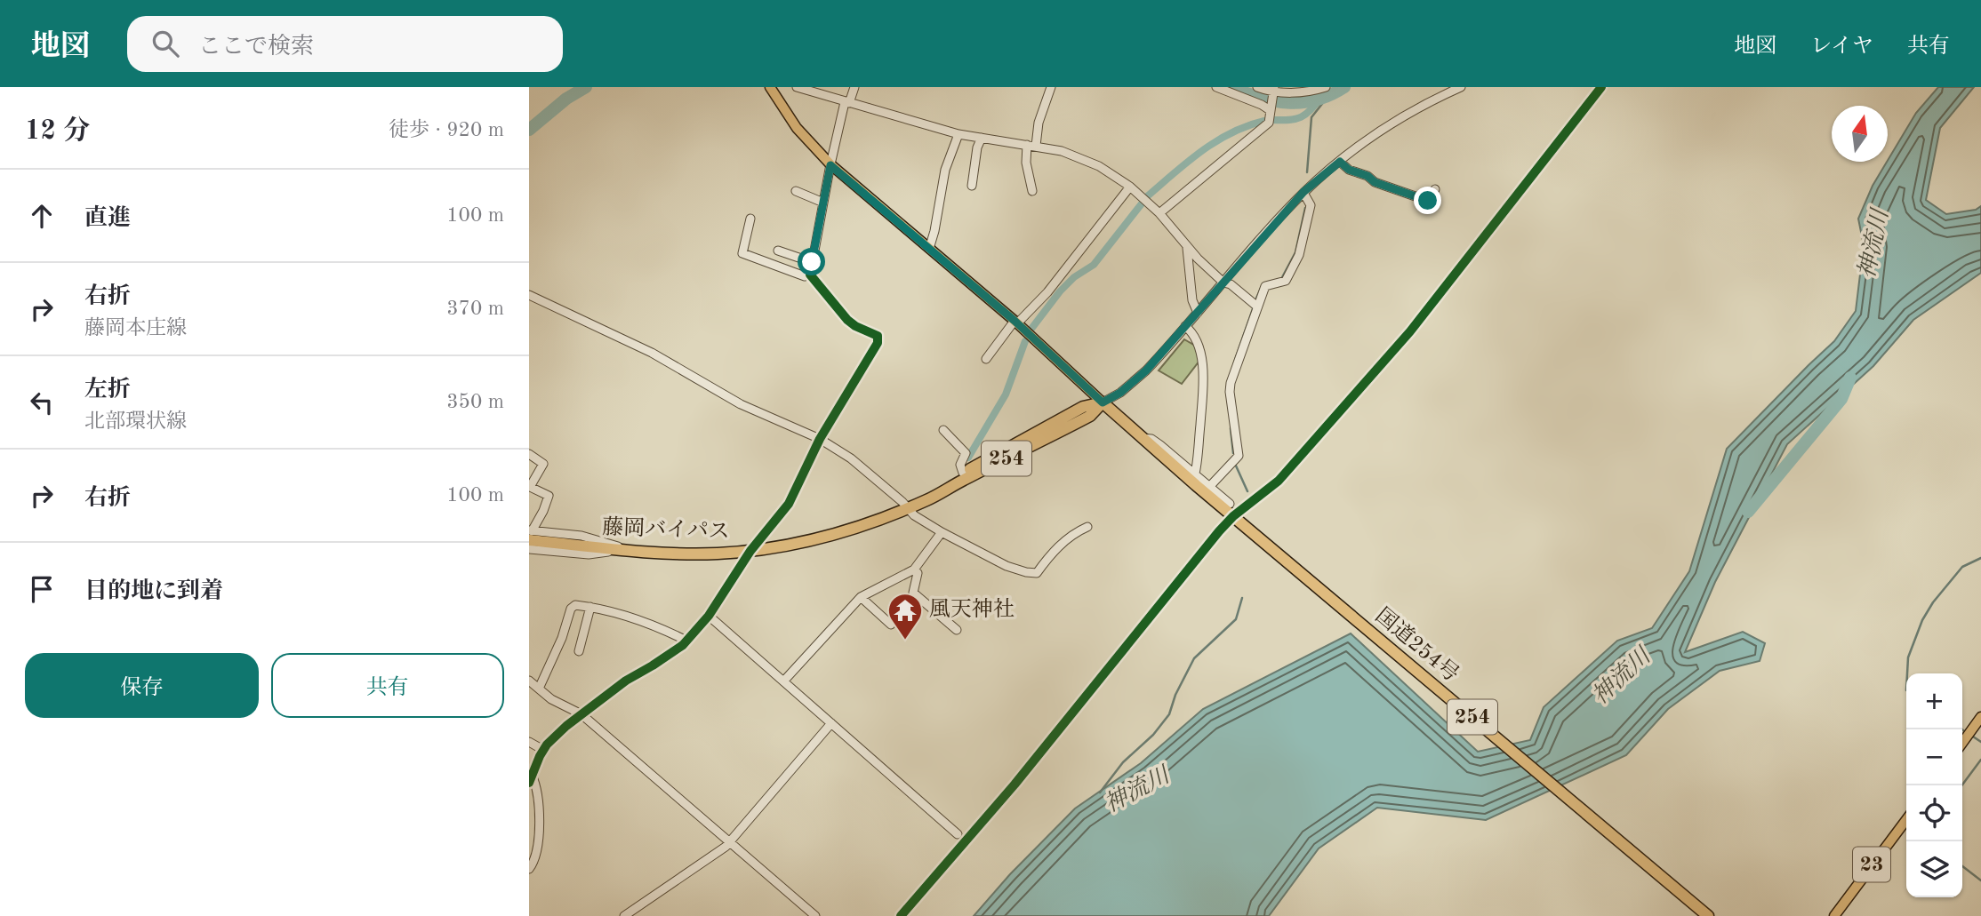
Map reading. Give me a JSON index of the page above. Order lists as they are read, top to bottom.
{
  "streets": {
    "highway": ["254", "藤岡バイパス", "国道254号"],
    "main road": ["23"]
  },
  "crossings": [
    ["藤岡バイパス", "国道254号"]
  ],
  "water": ["神流川"],
  "places": {
    "temple": ["風天神社"]
  },
  "north": "top",
  "page": {
    "header": "地図",
    "search": "ここで検索",
    "nav": ["地図", "レイヤ", "共有"],
    "heading": ["12 分", "徒歩 · 920 m"],
    "list": [
      ["直進", "100 m"],
      ["右折", "藤岡本庄線", "370 m"],
      ["左折", "北部環状線", "350 m"],
      ["右折", "100 m"],
      "目的地に到着"
    ],
    "buttons": ["保存", "共有"],
    "map_buttons": ["+", "−"]
  }
}
